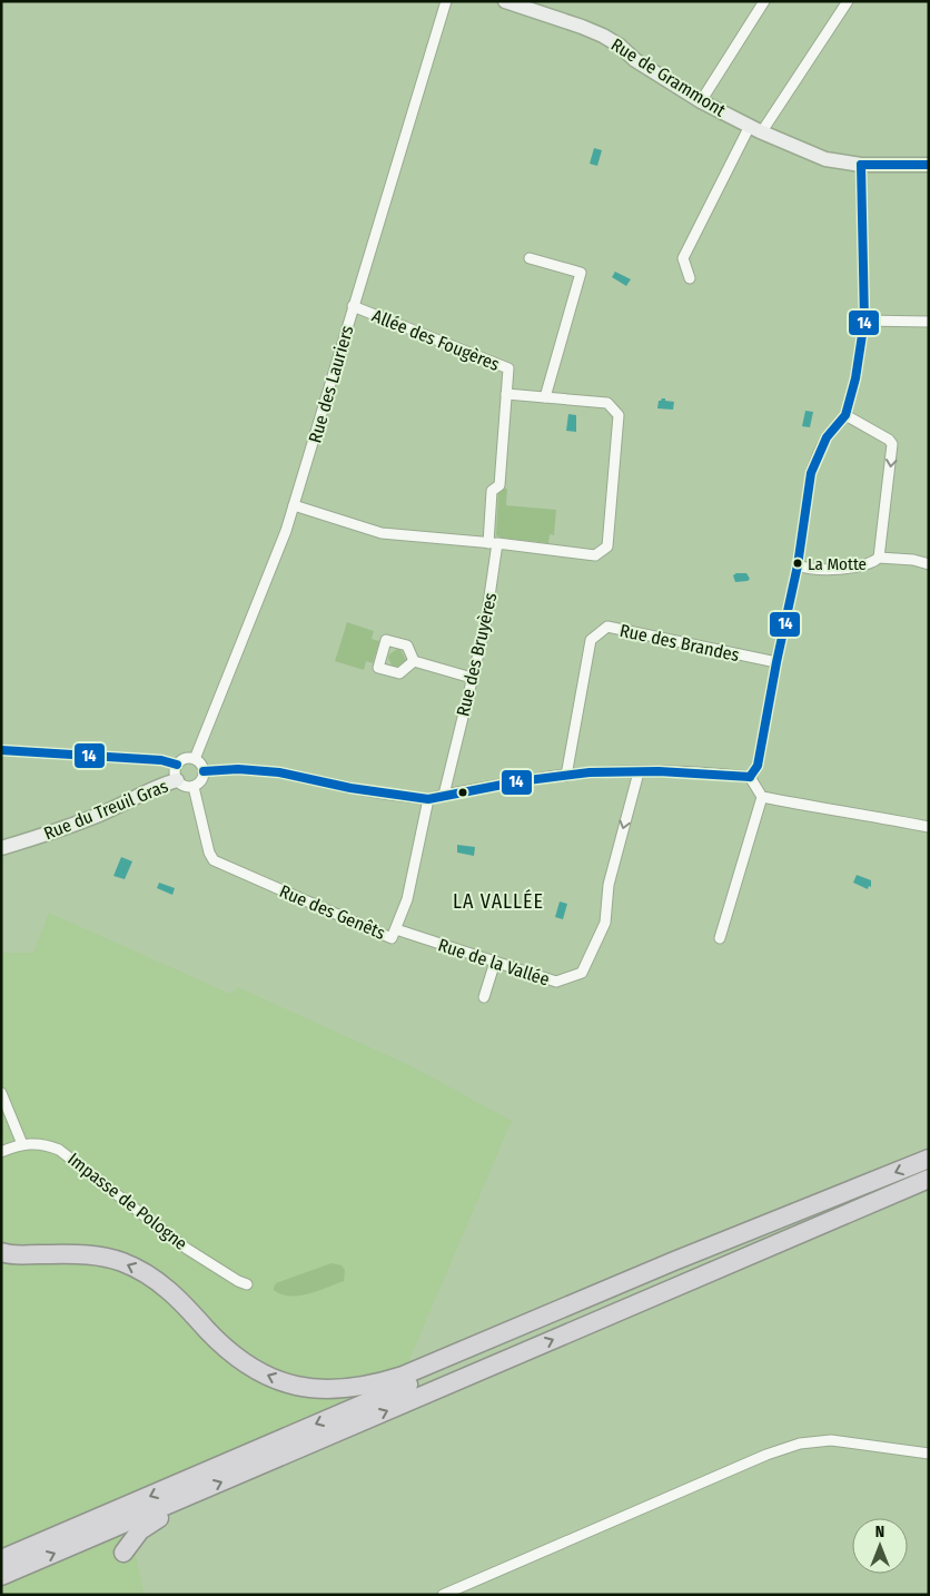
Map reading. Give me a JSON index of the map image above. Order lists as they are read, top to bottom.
{
  "streets": {
    "street": [
      "Rue de Grammont",
      "Allée des Fougères",
      "Rue des Lauriers",
      "Rue des Brandes",
      "Rue des Bruyères",
      "Rue du Treuil Gras",
      "Rue des Genêts",
      "Rue de la Vallée",
      "Impasse de Pologne"
    ]
  },
  "crossings": [
    ["Allée des Fougères", "Rue des Lauriers"],
    ["Allée des Fougères", "Rue des Bruyères"],
    ["Rue des Lauriers", "Rue du Treuil Gras"],
    ["Rue des Lauriers", "Rue des Genêts"],
    ["Rue du Treuil Gras", "Rue des Genêts"],
    ["Rue des Genêts", "Rue de la Vallée"]
  ],
  "districts": ["LA VALLÉE"],
  "places": ["La Motte"],
  "lines": ["transit line 14"],
  "north": "top"
}
